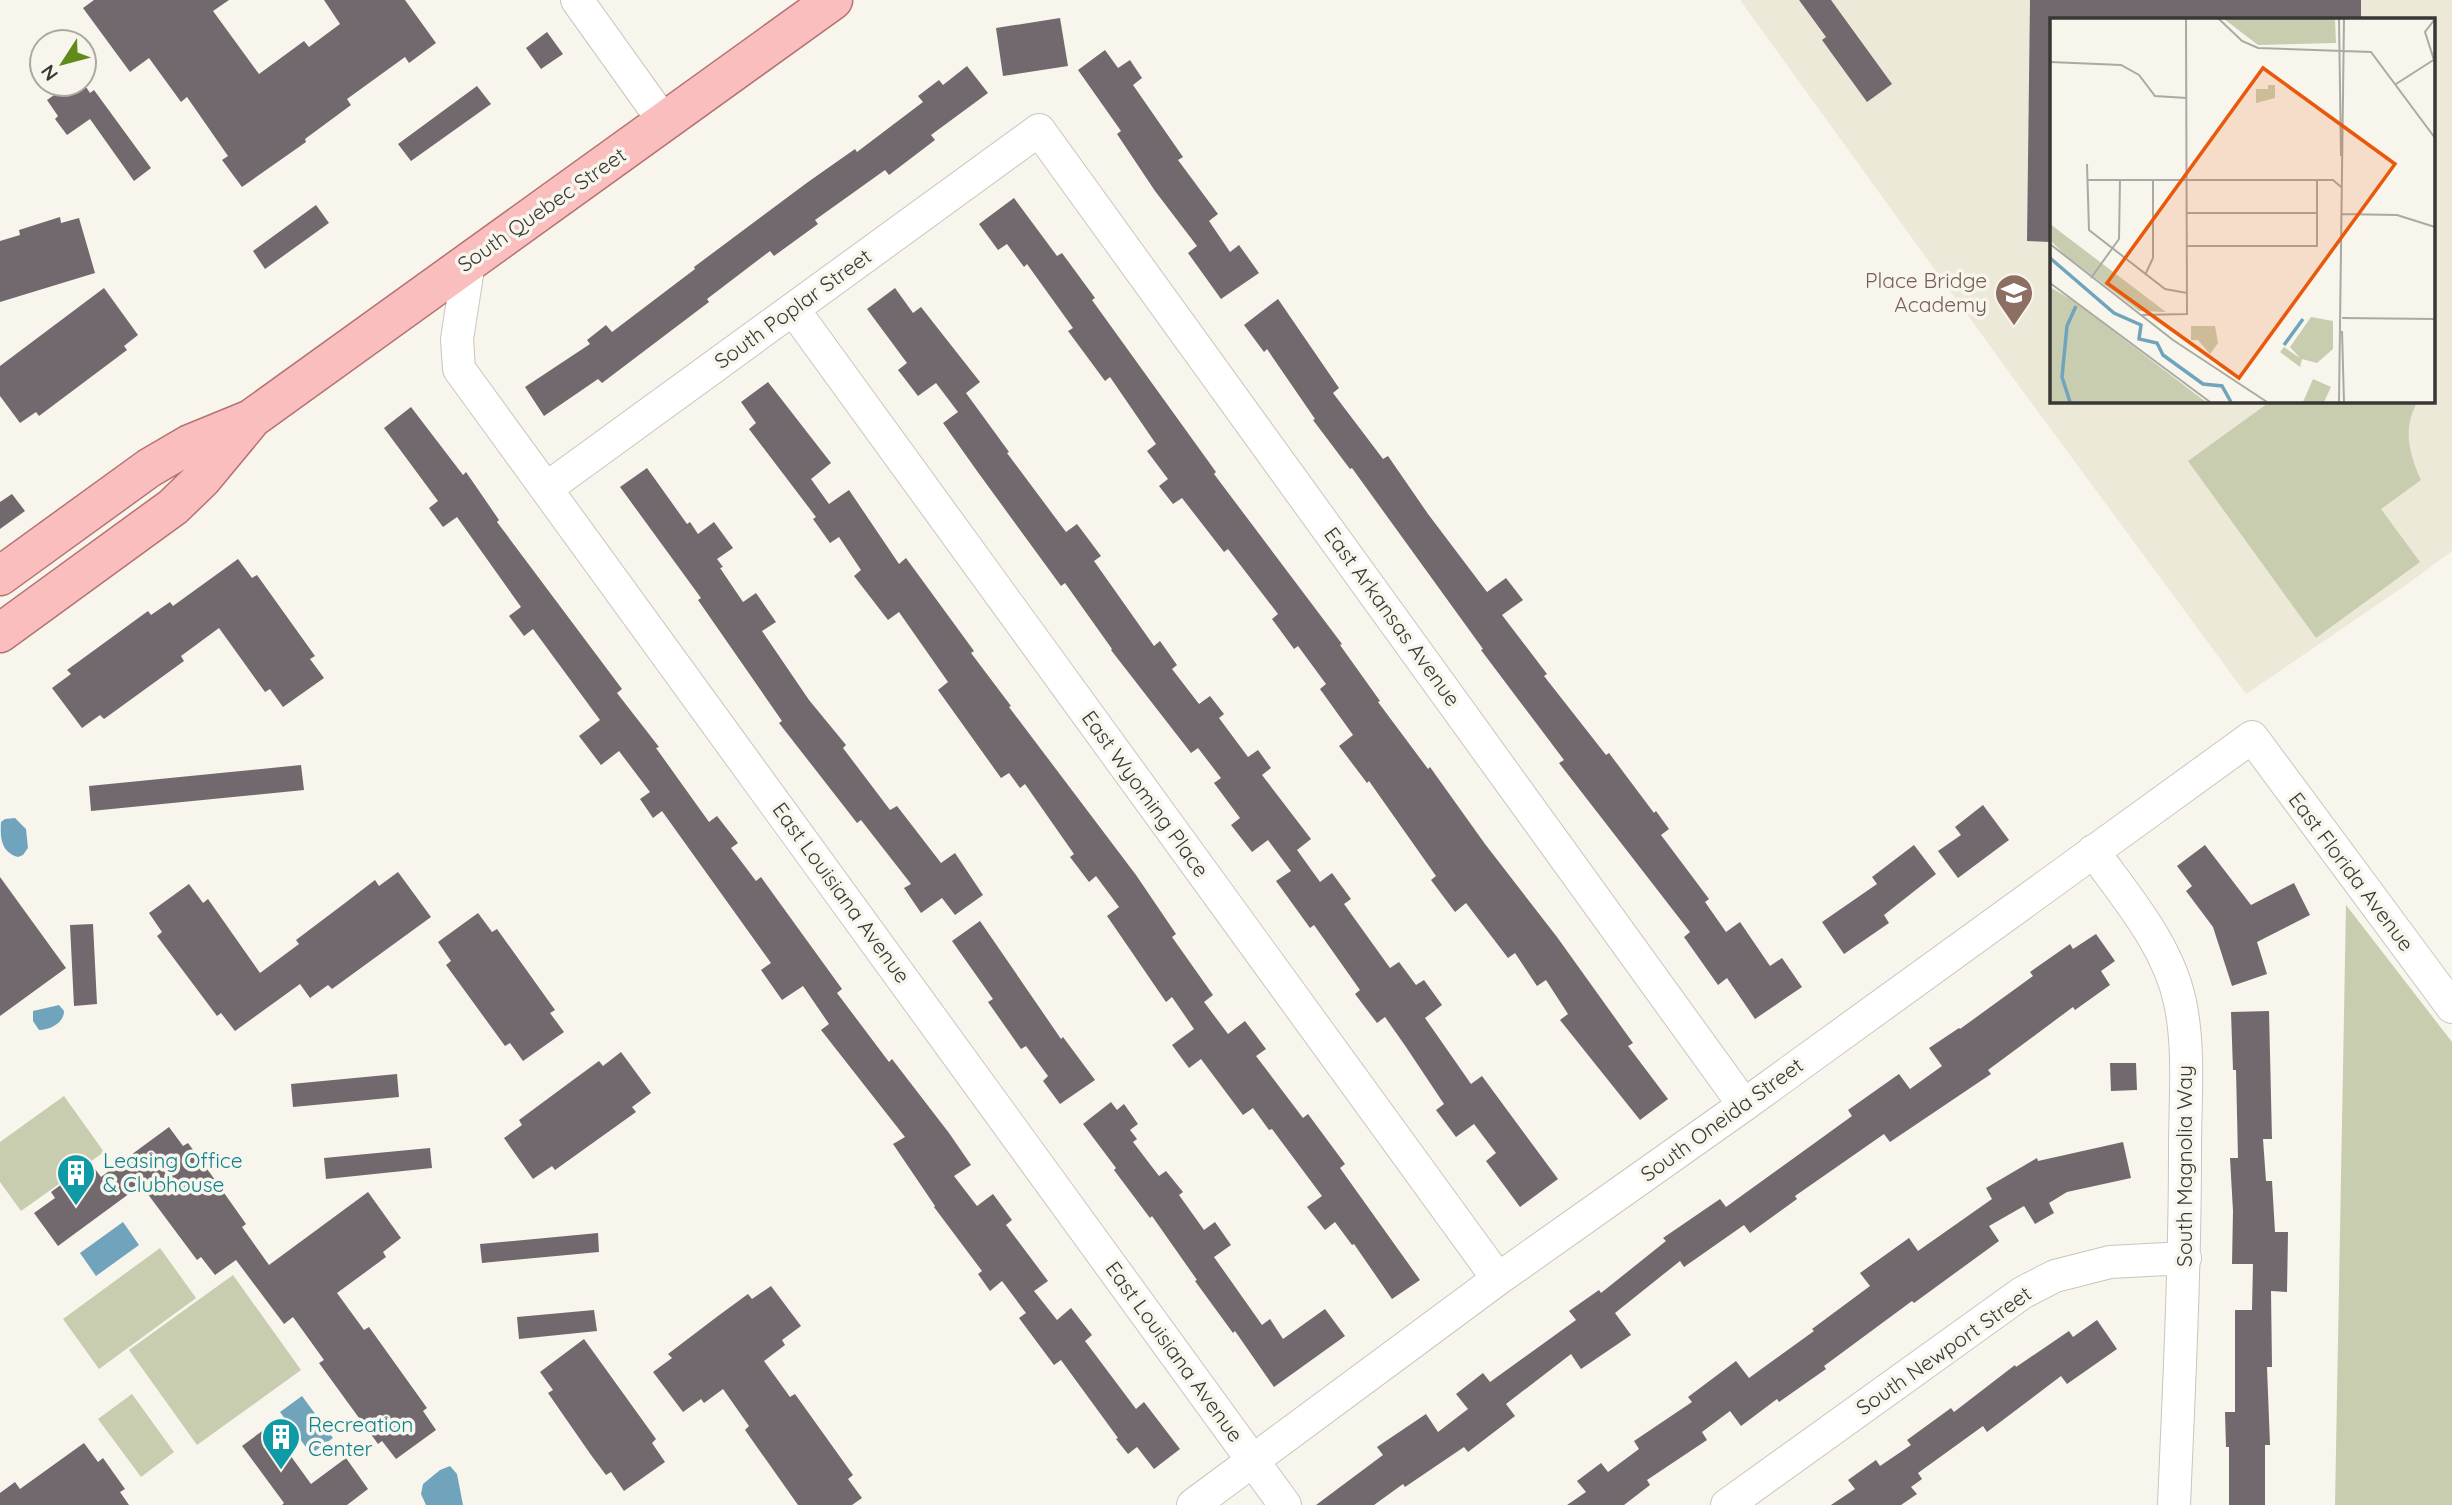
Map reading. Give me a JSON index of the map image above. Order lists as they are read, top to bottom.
{
  "streets": {
    "main road": ["South Quebec Street"],
    "street": [
      "South Poplar Street",
      "East Arkansas Avenue",
      "East Wyoming Place",
      "East Florida Avenue",
      "East Louisiana Avenue",
      "South Oneida Street",
      "South Magnolia Way",
      "South Newport Street"
    ]
  },
  "crossings": [
    ["South Quebec Street", "East Louisiana Avenue"],
    ["South Poplar Street", "East Arkansas Avenue"],
    ["South Poplar Street", "East Wyoming Place"],
    ["South Poplar Street", "East Louisiana Avenue"],
    ["East Arkansas Avenue", "South Oneida Street"],
    ["East Wyoming Place", "South Oneida Street"],
    ["East Florida Avenue", "South Oneida Street"],
    ["East Louisiana Avenue", "South Oneida Street"],
    ["South Oneida Street", "South Magnolia Way"],
    ["South Magnolia Way", "South Newport Street"]
  ],
  "places": {
    "school or university": ["Place Bridge Academy"],
    "building": ["Leasing Office & Clubhouse", "Recreation Center"]
  },
  "north": "bottom left"
}
